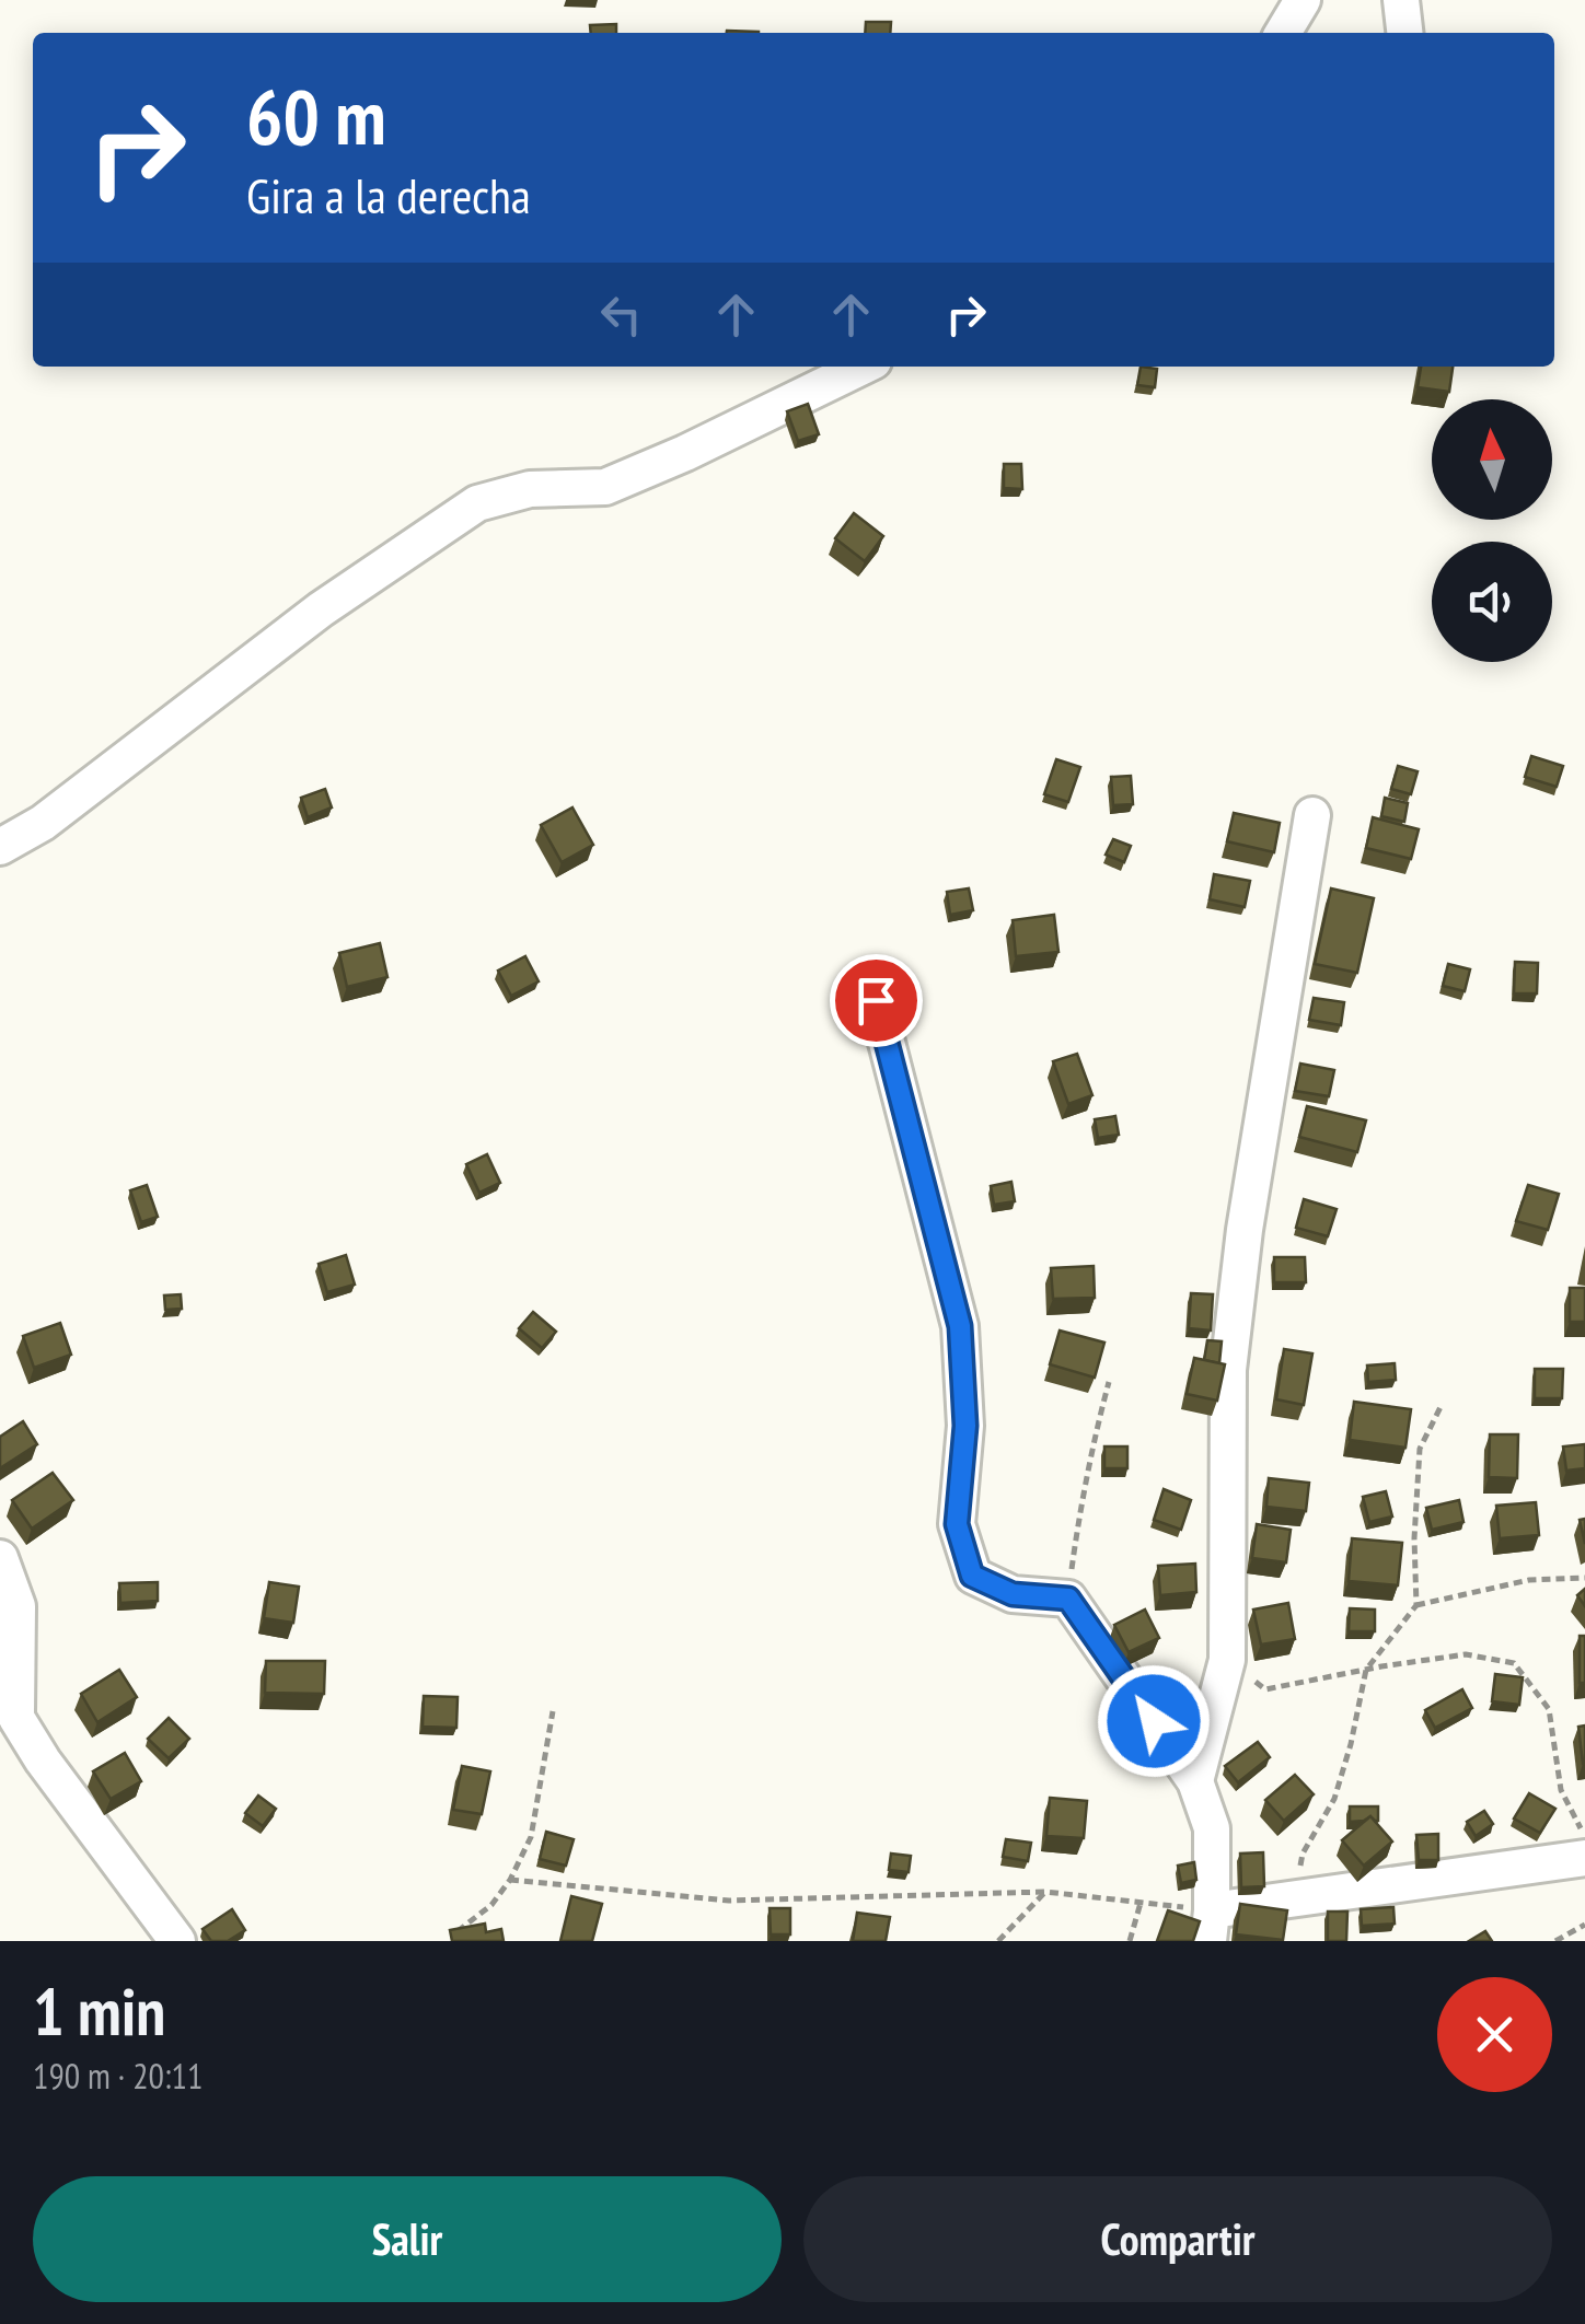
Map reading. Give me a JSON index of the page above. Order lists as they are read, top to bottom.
{
  "north": "top",
  "page": {
    "turn": ["60 m", "Gira a la derecha"],
    "heading": ["1 min", "190 m · 20:11"],
    "buttons": ["Salir", "Compartir"]
  }
}
